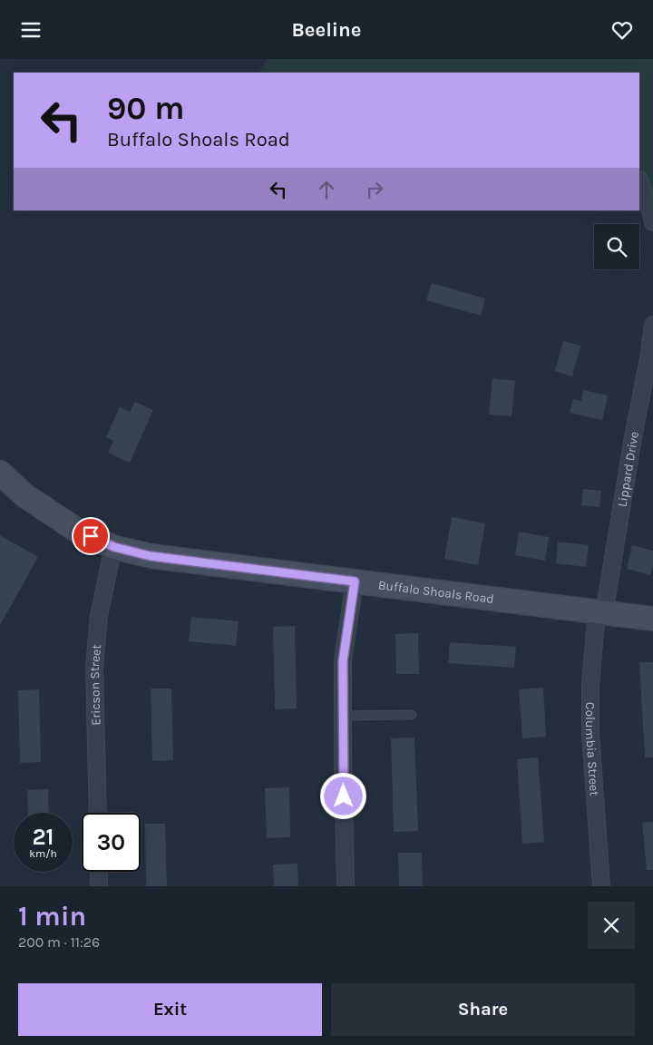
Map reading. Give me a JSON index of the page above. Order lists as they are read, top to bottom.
{
  "streets": {
    "street": [
      "Lippard Drive",
      "Buffalo Shoals Road",
      "Ericson Street",
      "Columbia Street"
    ]
  },
  "crossings": [
    ["Lippard Drive", "Buffalo Shoals Road"],
    ["Lippard Drive", "Columbia Street"],
    ["Buffalo Shoals Road", "Ericson Street"],
    ["Buffalo Shoals Road", "Columbia Street"]
  ],
  "page": {
    "header": "Beeline",
    "turn": ["90 m", "Buffalo Shoals Road"],
    "speed": "21 km/h",
    "limit": "30",
    "heading": ["1 min", "200 m · 11:26"],
    "buttons": ["Exit", "Share"]
  }
}
